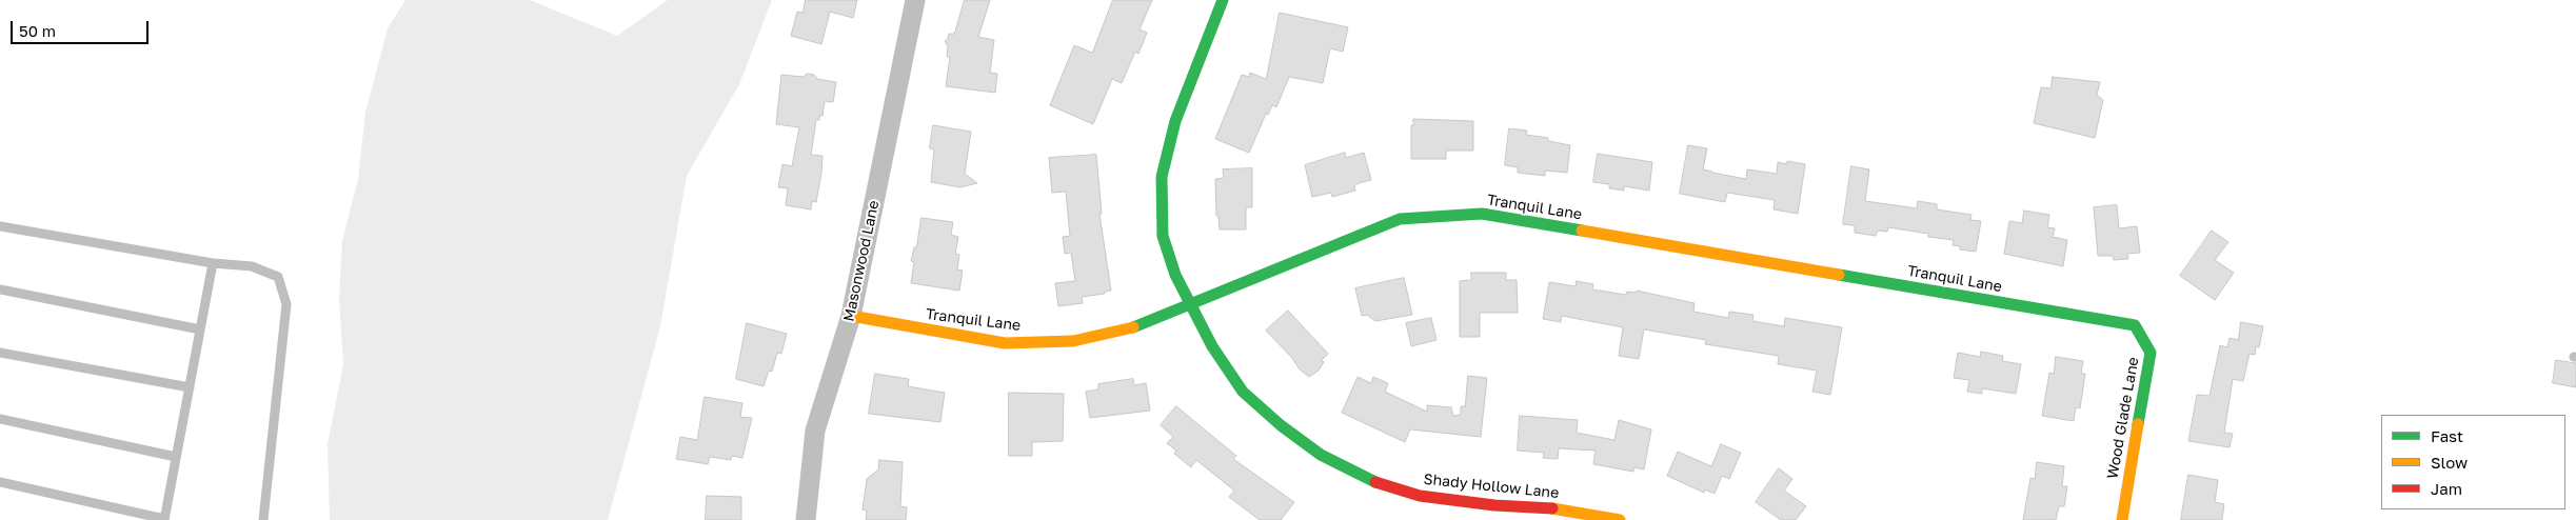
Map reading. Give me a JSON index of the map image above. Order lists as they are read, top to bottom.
{
  "streets": {
    "street": [
      "Tranquil Lane",
      "Masonwood Lane",
      "Wood Glade Lane",
      "Shady Hollow Lane"
    ]
  },
  "crossings": [
    ["Tranquil Lane", "Masonwood Lane"],
    ["Tranquil Lane", "Wood Glade Lane"],
    ["Tranquil Lane", "Shady Hollow Lane"]
  ],
  "legend": ["Fast", "Slow", "Jam"],
  "scale_bar": "50 m"
}
